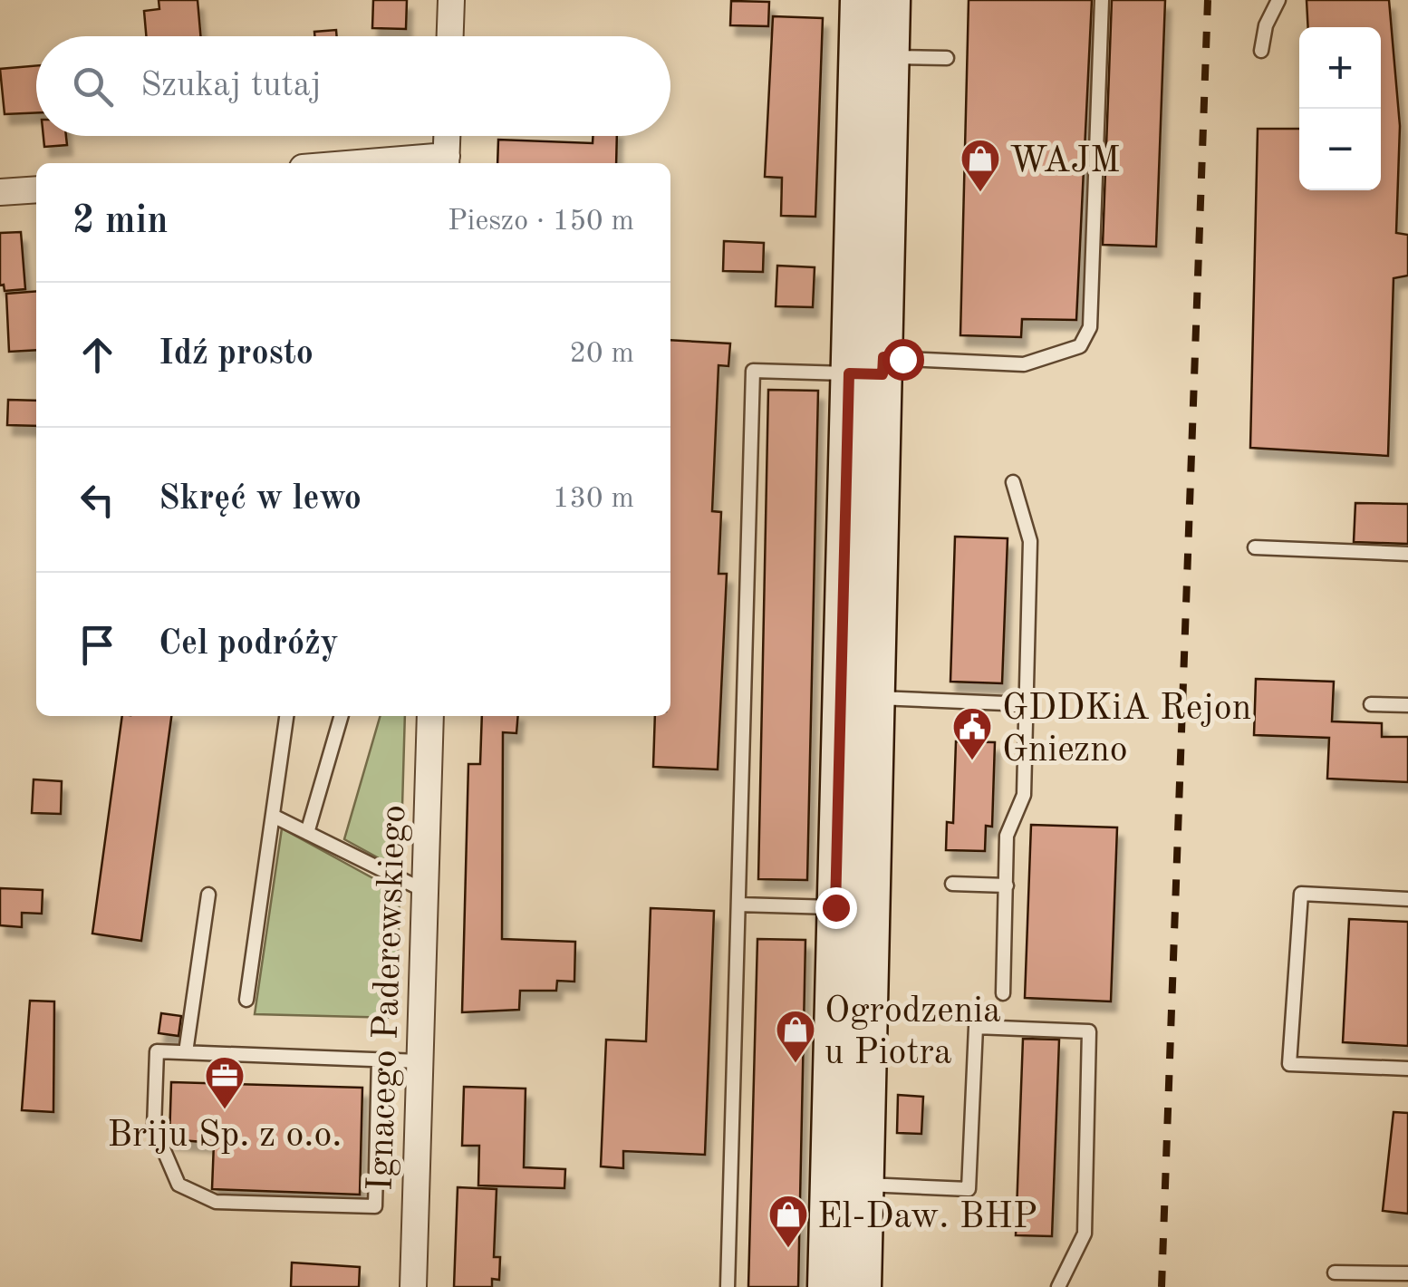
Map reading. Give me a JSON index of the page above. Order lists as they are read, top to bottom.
{
  "streets": {
    "street": ["Ignacego Paderewskiego"]
  },
  "places": {
    "shop": ["WAJM", "Ogrodzenia u Piotra", "El-Daw. BHP"],
    "public building": ["GDDKiA Rejon Gniezno"],
    "office": ["Briju Sp. z o.o."]
  },
  "page": {
    "map_buttons": ["+", "−"],
    "search": "Szukaj tutaj",
    "heading": ["2 min", "Pieszo · 150 m"],
    "list": [
      ["Idź prosto", "20 m"],
      ["Skręć w lewo", "130 m"],
      "Cel podróży"
    ]
  }
}
